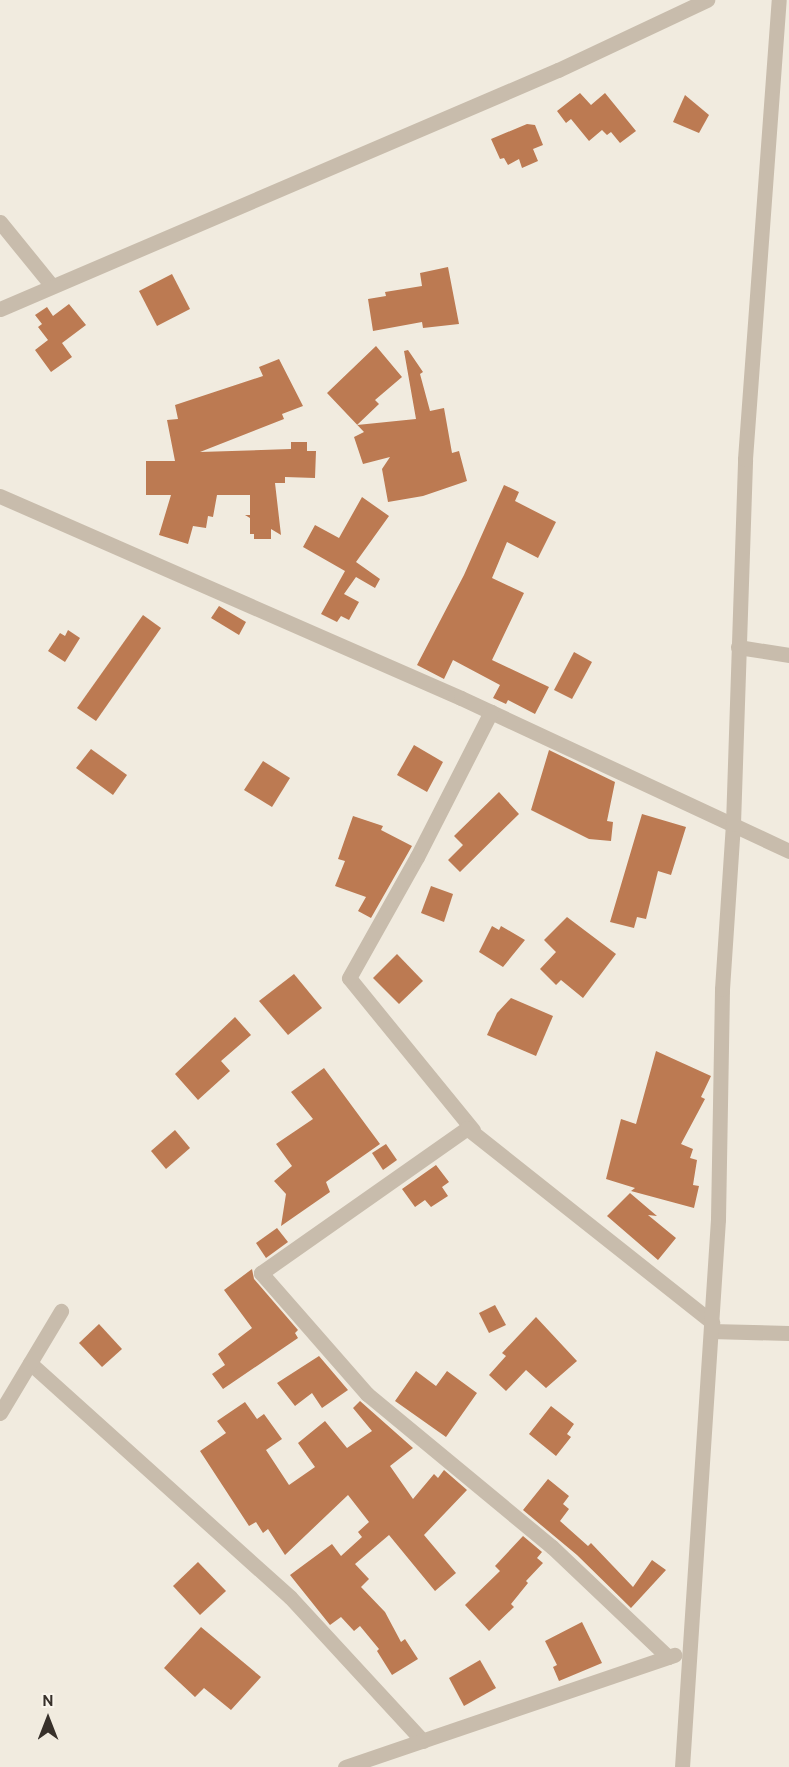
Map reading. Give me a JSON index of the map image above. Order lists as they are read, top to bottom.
{
  "north": "top"
}
